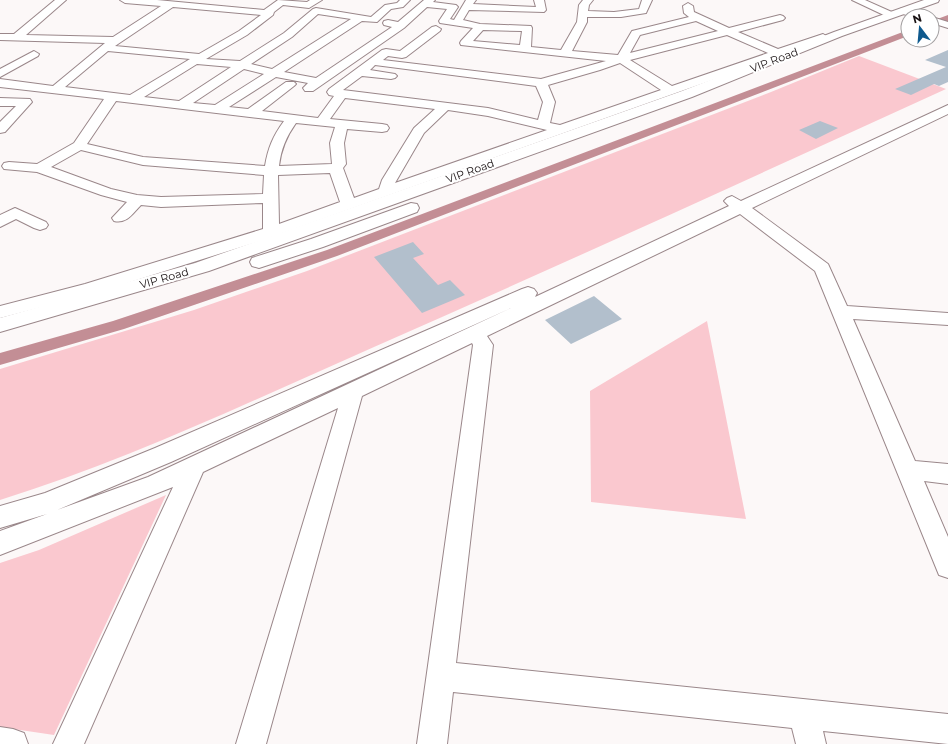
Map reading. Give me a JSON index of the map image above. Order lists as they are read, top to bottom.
{
  "streets": {
    "main road": ["VIP Road"]
  },
  "north": "top"
}
